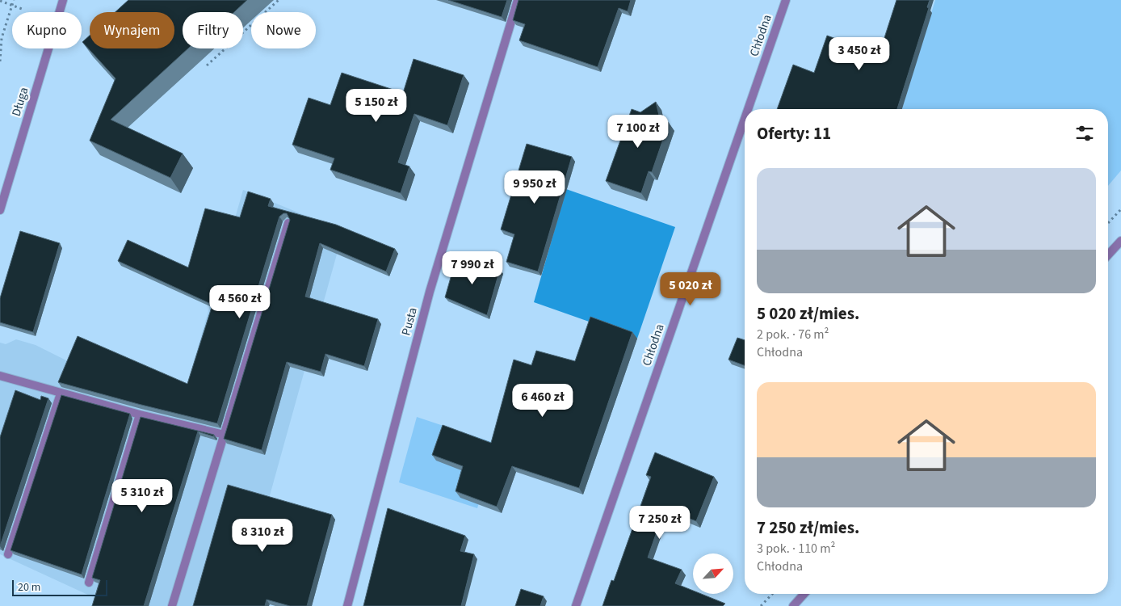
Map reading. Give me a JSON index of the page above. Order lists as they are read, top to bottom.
{
  "streets": {
    "street": ["Chłodna", "Długa", "Pusta"]
  },
  "scale_bar": "20 m",
  "north": "top right",
  "page": {
    "chip": [
      "Kupno",
      "Wynajem",
      "Filtry",
      "Nowe"
    ],
    "price": [
      "3 450 zł",
      "5 150 zł",
      "7 100 zł",
      "9 950 zł",
      "7 990 zł",
      "5 020 zł",
      "4 560 zł",
      "6 460 zł",
      "5 310 zł",
      "7 250 zł",
      "8 310 zł"
    ],
    "heading": "Oferty: 11",
    "list": [
      {
        "name": "5 020 zł/mies.",
        "note": "2 pok. · 76 m² · Chłodna"
      },
      {
        "name": "7 250 zł/mies.",
        "note": "3 pok. · 110 m² · Chłodna"
      }
    ],
    "scale": "20 m"
  }
}
